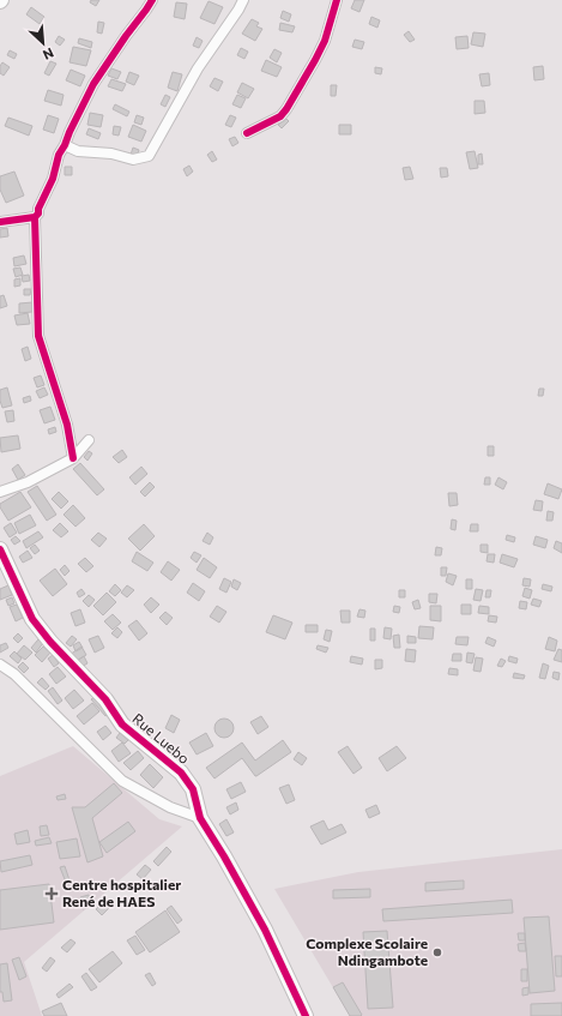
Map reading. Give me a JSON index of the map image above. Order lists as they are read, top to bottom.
{
  "streets": {
    "street": ["Rue Luebo"]
  },
  "places": {
    "health": ["Centre hospitalier René de HAES"],
    "other": ["Complexe Scolaire Ndingambote"]
  },
  "north": "bottom right"
}
